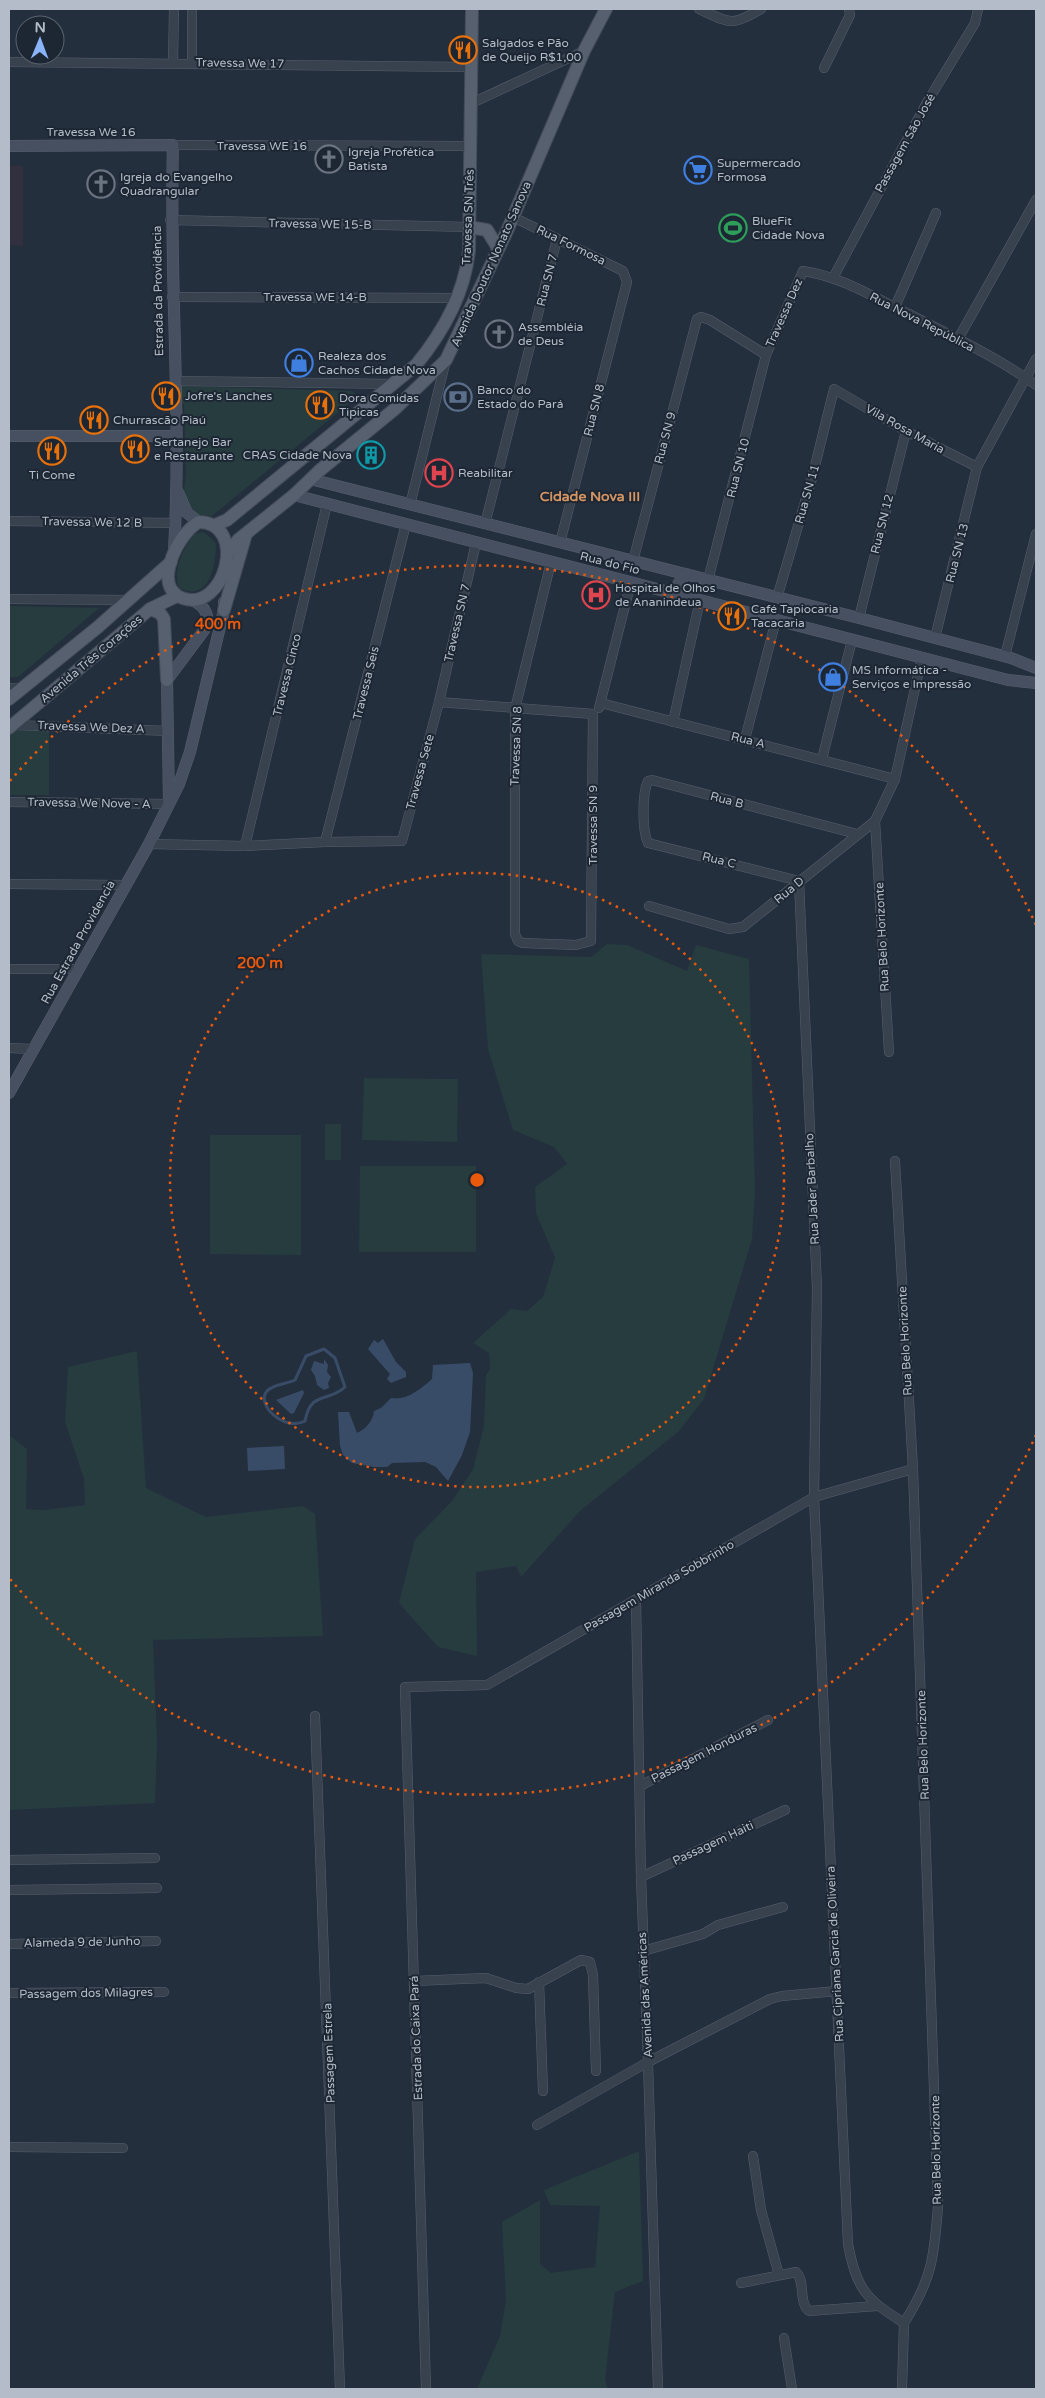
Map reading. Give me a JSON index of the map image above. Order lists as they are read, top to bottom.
{
  "streets": {
    "main road": [
      "Travessa We 16",
      "Travessa SN Três",
      "Avenida Doutor Nonato Sanova",
      "Estrada da Providência",
      "Rua do Fio",
      "Avenida Três Corações",
      "Rua Estrada Providencia"
    ],
    "street": [
      "Travessa We 17",
      "Passagem São José",
      "Travessa WE 16",
      "Travessa WE 15-B",
      "Rua Formosa",
      "Rua SN 7",
      "Travessa WE 14-B",
      "Travessa Dez",
      "Rua Nova República",
      "Rua SN 8",
      "Vila Rosa Maria",
      "Rua SN 9",
      "Rua SN 10",
      "Rua SN 11",
      "Travessa We 12 B",
      "Rua SN 12",
      "Rua SN 13",
      "Travessa SN 7",
      "Travessa Cinco",
      "Travessa Seis",
      "Travessa We Dez A",
      "Rua A",
      "Travessa SN 8",
      "Travessa Sete",
      "Rua B",
      "Travessa We Nove - A",
      "Travessa SN 9",
      "Rua C",
      "Rua D",
      "Rua Belo Horizonte",
      "Rua Jader Barbalho",
      "Passagem Miranda Sobbrinho",
      "Passagem Honduras",
      "Passagem Haiti",
      "Alameda 9 de Junho",
      "Rua Cipriana Garcia de Oliveira",
      "Passagem dos Milagres",
      "Avenida das Américas",
      "Estrada do Caixa Pará",
      "Passagem Estrela"
    ]
  },
  "crossings": [
    ["Travessa We 17", "Travessa SN Três"],
    ["Travessa We 16", "Travessa WE 16"],
    ["Travessa We 16", "Estrada da Providência"],
    ["Passagem São José", "Rua Nova República"],
    ["Travessa WE 16", "Travessa SN Três"],
    ["Travessa WE 16", "Estrada da Providência"],
    ["Travessa SN Três", "Travessa WE 15-B"],
    ["Travessa SN Três", "Avenida Doutor Nonato Sanova"],
    ["Travessa SN Três", "Estrada da Providência"],
    ["Travessa SN Três", "Travessa WE 14-B"],
    ["Travessa SN Três", "Avenida Três Corações"],
    ["Travessa SN Três", "Rua Estrada Providencia"],
    ["Travessa WE 15-B", "Estrada da Providência"],
    ["Rua Formosa", "Avenida Doutor Nonato Sanova"],
    ["Rua Formosa", "Rua SN 7"],
    ["Rua Formosa", "Rua SN 8"],
    ["Avenida Doutor Nonato Sanova", "Estrada da Providência"],
    ["Avenida Doutor Nonato Sanova", "Rua do Fio"],
    ["Avenida Doutor Nonato Sanova", "Avenida Três Corações"],
    ["Avenida Doutor Nonato Sanova", "Rua Estrada Providencia"],
    ["Rua SN 7", "Rua do Fio"],
    ["Estrada da Providência", "Travessa WE 14-B"],
    ["Estrada da Providência", "Travessa We 12 B"],
    ["Estrada da Providência", "Avenida Três Corações"],
    ["Estrada da Providência", "Rua Estrada Providencia"],
    ["Travessa Dez", "Rua Nova República"],
    ["Travessa Dez", "Rua SN 9"],
    ["Travessa Dez", "Rua SN 10"],
    ["Rua Nova República", "Rua SN 13"],
    ["Rua SN 8", "Rua do Fio"],
    ["Vila Rosa Maria", "Rua SN 11"],
    ["Vila Rosa Maria", "Rua SN 12"],
    ["Vila Rosa Maria", "Rua SN 13"],
    ["Rua SN 9", "Rua SN 10"],
    ["Rua SN 9", "Rua do Fio"],
    ["Rua SN 10", "Rua do Fio"],
    ["Rua SN 11", "Rua do Fio"],
    ["Rua SN 12", "Rua do Fio"],
    ["Rua SN 13", "Rua do Fio"],
    ["Rua do Fio", "Travessa SN 7"],
    ["Rua do Fio", "Travessa Cinco"],
    ["Rua do Fio", "Travessa Seis"],
    ["Rua do Fio", "Travessa SN 8"],
    ["Travessa SN 7", "Travessa Sete"],
    ["Avenida Três Corações", "Travessa We Dez A"],
    ["Avenida Três Corações", "Rua Estrada Providencia"],
    ["Travessa Seis", "Travessa Sete"],
    ["Travessa We Dez A", "Rua Estrada Providencia"],
    ["Rua A", "Rua D"],
    ["Travessa SN 8", "Travessa SN 9"],
    ["Rua B", "Rua C"],
    ["Rua B", "Rua D"],
    ["Travessa We Nove - A", "Rua Estrada Providencia"],
    ["Rua C", "Rua D"],
    ["Rua C", "Rua Jader Barbalho"],
    ["Rua D", "Rua Belo Horizonte"],
    ["Rua D", "Rua Jader Barbalho"],
    ["Rua Belo Horizonte", "Passagem Miranda Sobbrinho"],
    ["Rua Belo Horizonte", "Rua Cipriana Garcia de Oliveira"],
    ["Rua Jader Barbalho", "Passagem Miranda Sobbrinho"],
    ["Rua Jader Barbalho", "Rua Cipriana Garcia de Oliveira"],
    ["Passagem Miranda Sobbrinho", "Rua Cipriana Garcia de Oliveira"],
    ["Passagem Miranda Sobbrinho", "Avenida das Américas"],
    ["Passagem Miranda Sobbrinho", "Estrada do Caixa Pará"],
    ["Passagem Honduras", "Avenida das Américas"],
    ["Passagem Haiti", "Avenida das Américas"]
  ],
  "districts": ["Cidade Nova III"],
  "places": {
    "restaurant": [
      "Salgados e Pão de Queijo R$1,00",
      "Jofre's Lanches",
      "Dora Comidas Tipicas",
      "Churrascão Piaú",
      "Sertanejo Bar e Restaurante",
      "Ti Come",
      "Café Tapiocaria Tacacaria"
    ],
    "church": ["Igreja Profética Batista", "Igreja do Evangelho Quadrangular", "Assembléia de Deus"],
    "supermarket": ["Supermercado Formosa"],
    "sports": ["BlueFit Cidade Nova"],
    "shop": ["Realeza dos Cachos Cidade Nova", "MS Informática - Serviços e Impressão"],
    "bank": ["Banco do Estado do Pará"],
    "building": ["CRAS Cidade Nova"],
    "hospital": ["Reabilitar", "Hospital de Olhos de Ananindeua"]
  },
  "north": "top",
  "rings": ["400 m", "200 m"]
}
